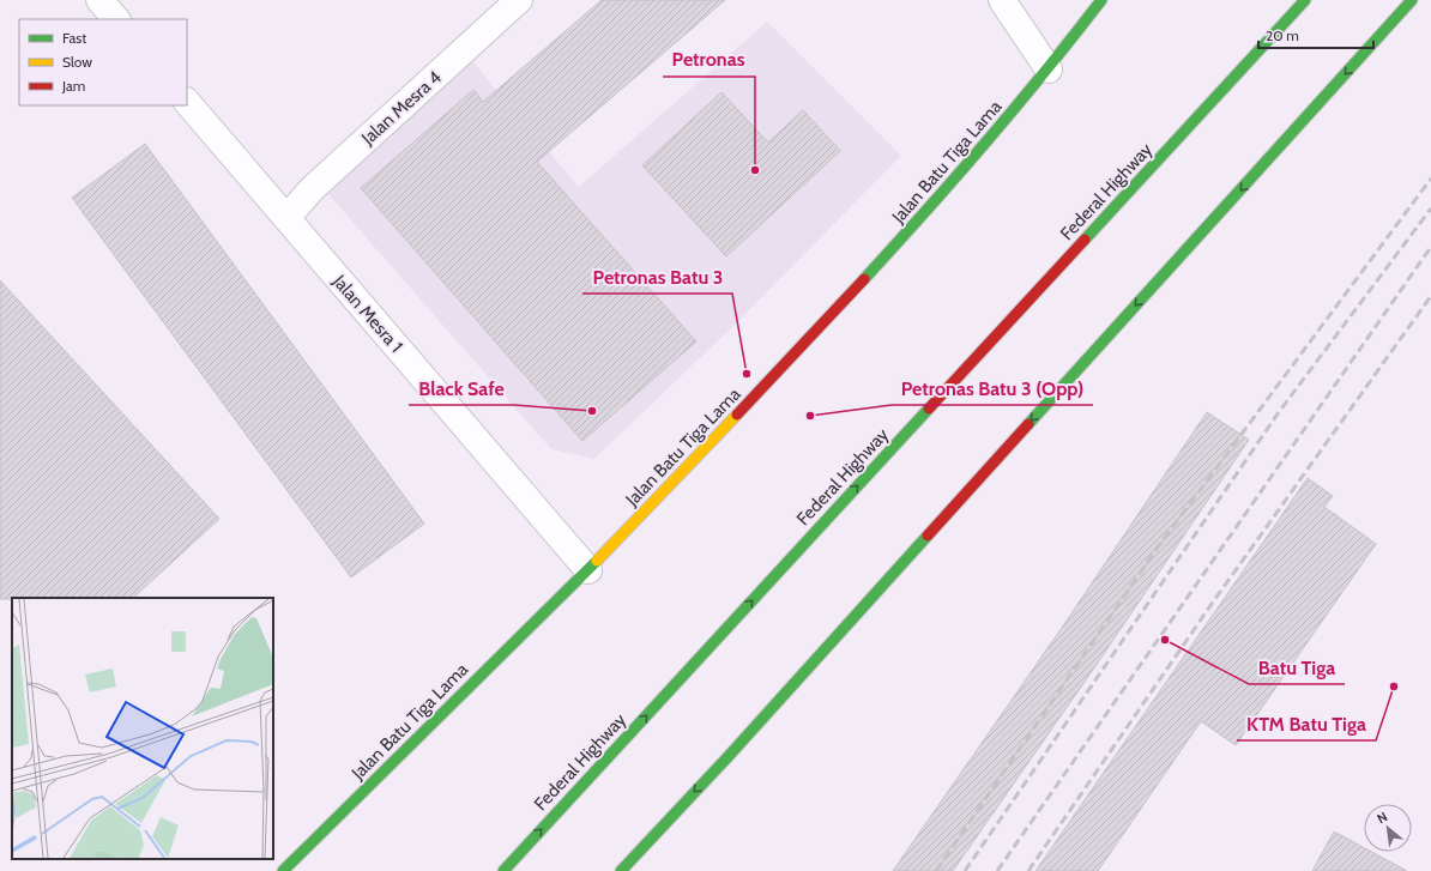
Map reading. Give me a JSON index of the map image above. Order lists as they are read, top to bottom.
{
  "streets": {
    "main road": ["Jalan Batu Tiga Lama", "Federal Highway"],
    "street": ["Jalan Mesra 4", "Jalan Mesra 1"]
  },
  "crossings": [
    ["Jalan Mesra 4", "Jalan Mesra 1"],
    ["Jalan Batu Tiga Lama", "Jalan Mesra 1"]
  ],
  "places": [
    "Petronas",
    "Petronas Batu 3",
    "Black Safe",
    "Petronas Batu 3 (Opp)",
    "Batu Tiga",
    "KTM Batu Tiga"
  ],
  "legend": ["Fast", "Slow", "Jam"],
  "scale_bar": "20 m",
  "north": "top left"
}
